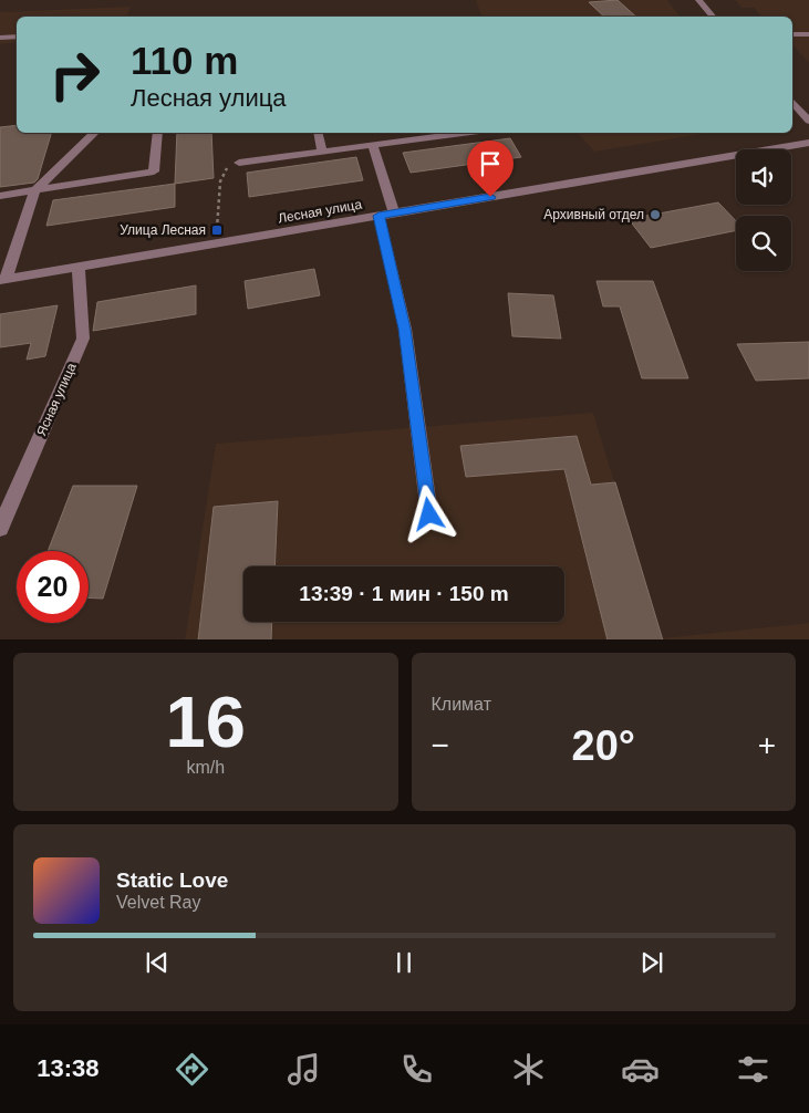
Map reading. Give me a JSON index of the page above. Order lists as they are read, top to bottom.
{
  "streets": {
    "street": ["Лесная улица", "Ясная улица"]
  },
  "crossings": [
    ["Лесная улица", "Ясная улица"]
  ],
  "places": {
    "other": ["Архивный отдел"],
    "transit": ["Улица Лесная"]
  },
  "page": {
    "turn": ["110 m", "Лесная улица"],
    "limit": "20",
    "trip": "13:39 · 1 мин · 150 m",
    "tile": [
      ["16", "km/h"],
      "Климат"
    ],
    "heat": ["−", "20°", "+"],
    "song": ["Static Love", "Velvet Ray"],
    "tabs": "13:38"
  }
}
